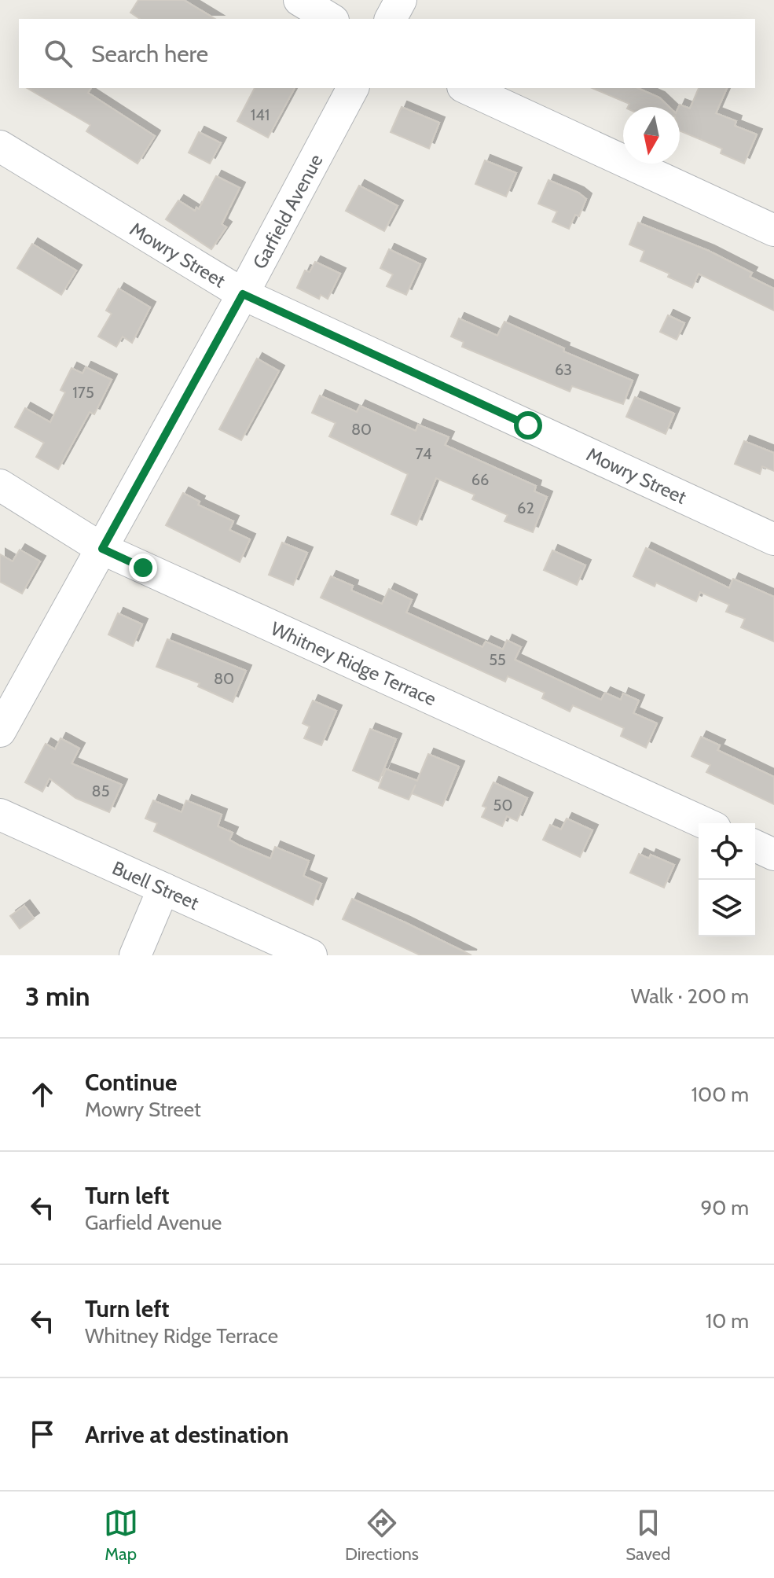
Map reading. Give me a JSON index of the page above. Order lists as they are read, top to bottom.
{
  "streets": {
    "street": [
      "Garfield Avenue",
      "Mowry Street",
      "Whitney Ridge Terrace",
      "Buell Street"
    ]
  },
  "crossings": [
    ["Garfield Avenue", "Mowry Street"],
    ["Garfield Avenue", "Whitney Ridge Terrace"]
  ],
  "house_numbers": [
    "141",
    "63",
    "175",
    "80",
    "74",
    "66",
    "62",
    "55",
    "80",
    "85",
    "50"
  ],
  "north": "bottom",
  "page": {
    "search": "Search here",
    "heading": ["3 min", "Walk · 200 m"],
    "list": [
      ["Continue", "Mowry Street", "100 m"],
      ["Turn left", "Garfield Avenue", "90 m"],
      ["Turn left", "Whitney Ridge Terrace", "10 m"],
      "Arrive at destination"
    ],
    "nav": ["Map", "Directions", "Saved"]
  }
}
